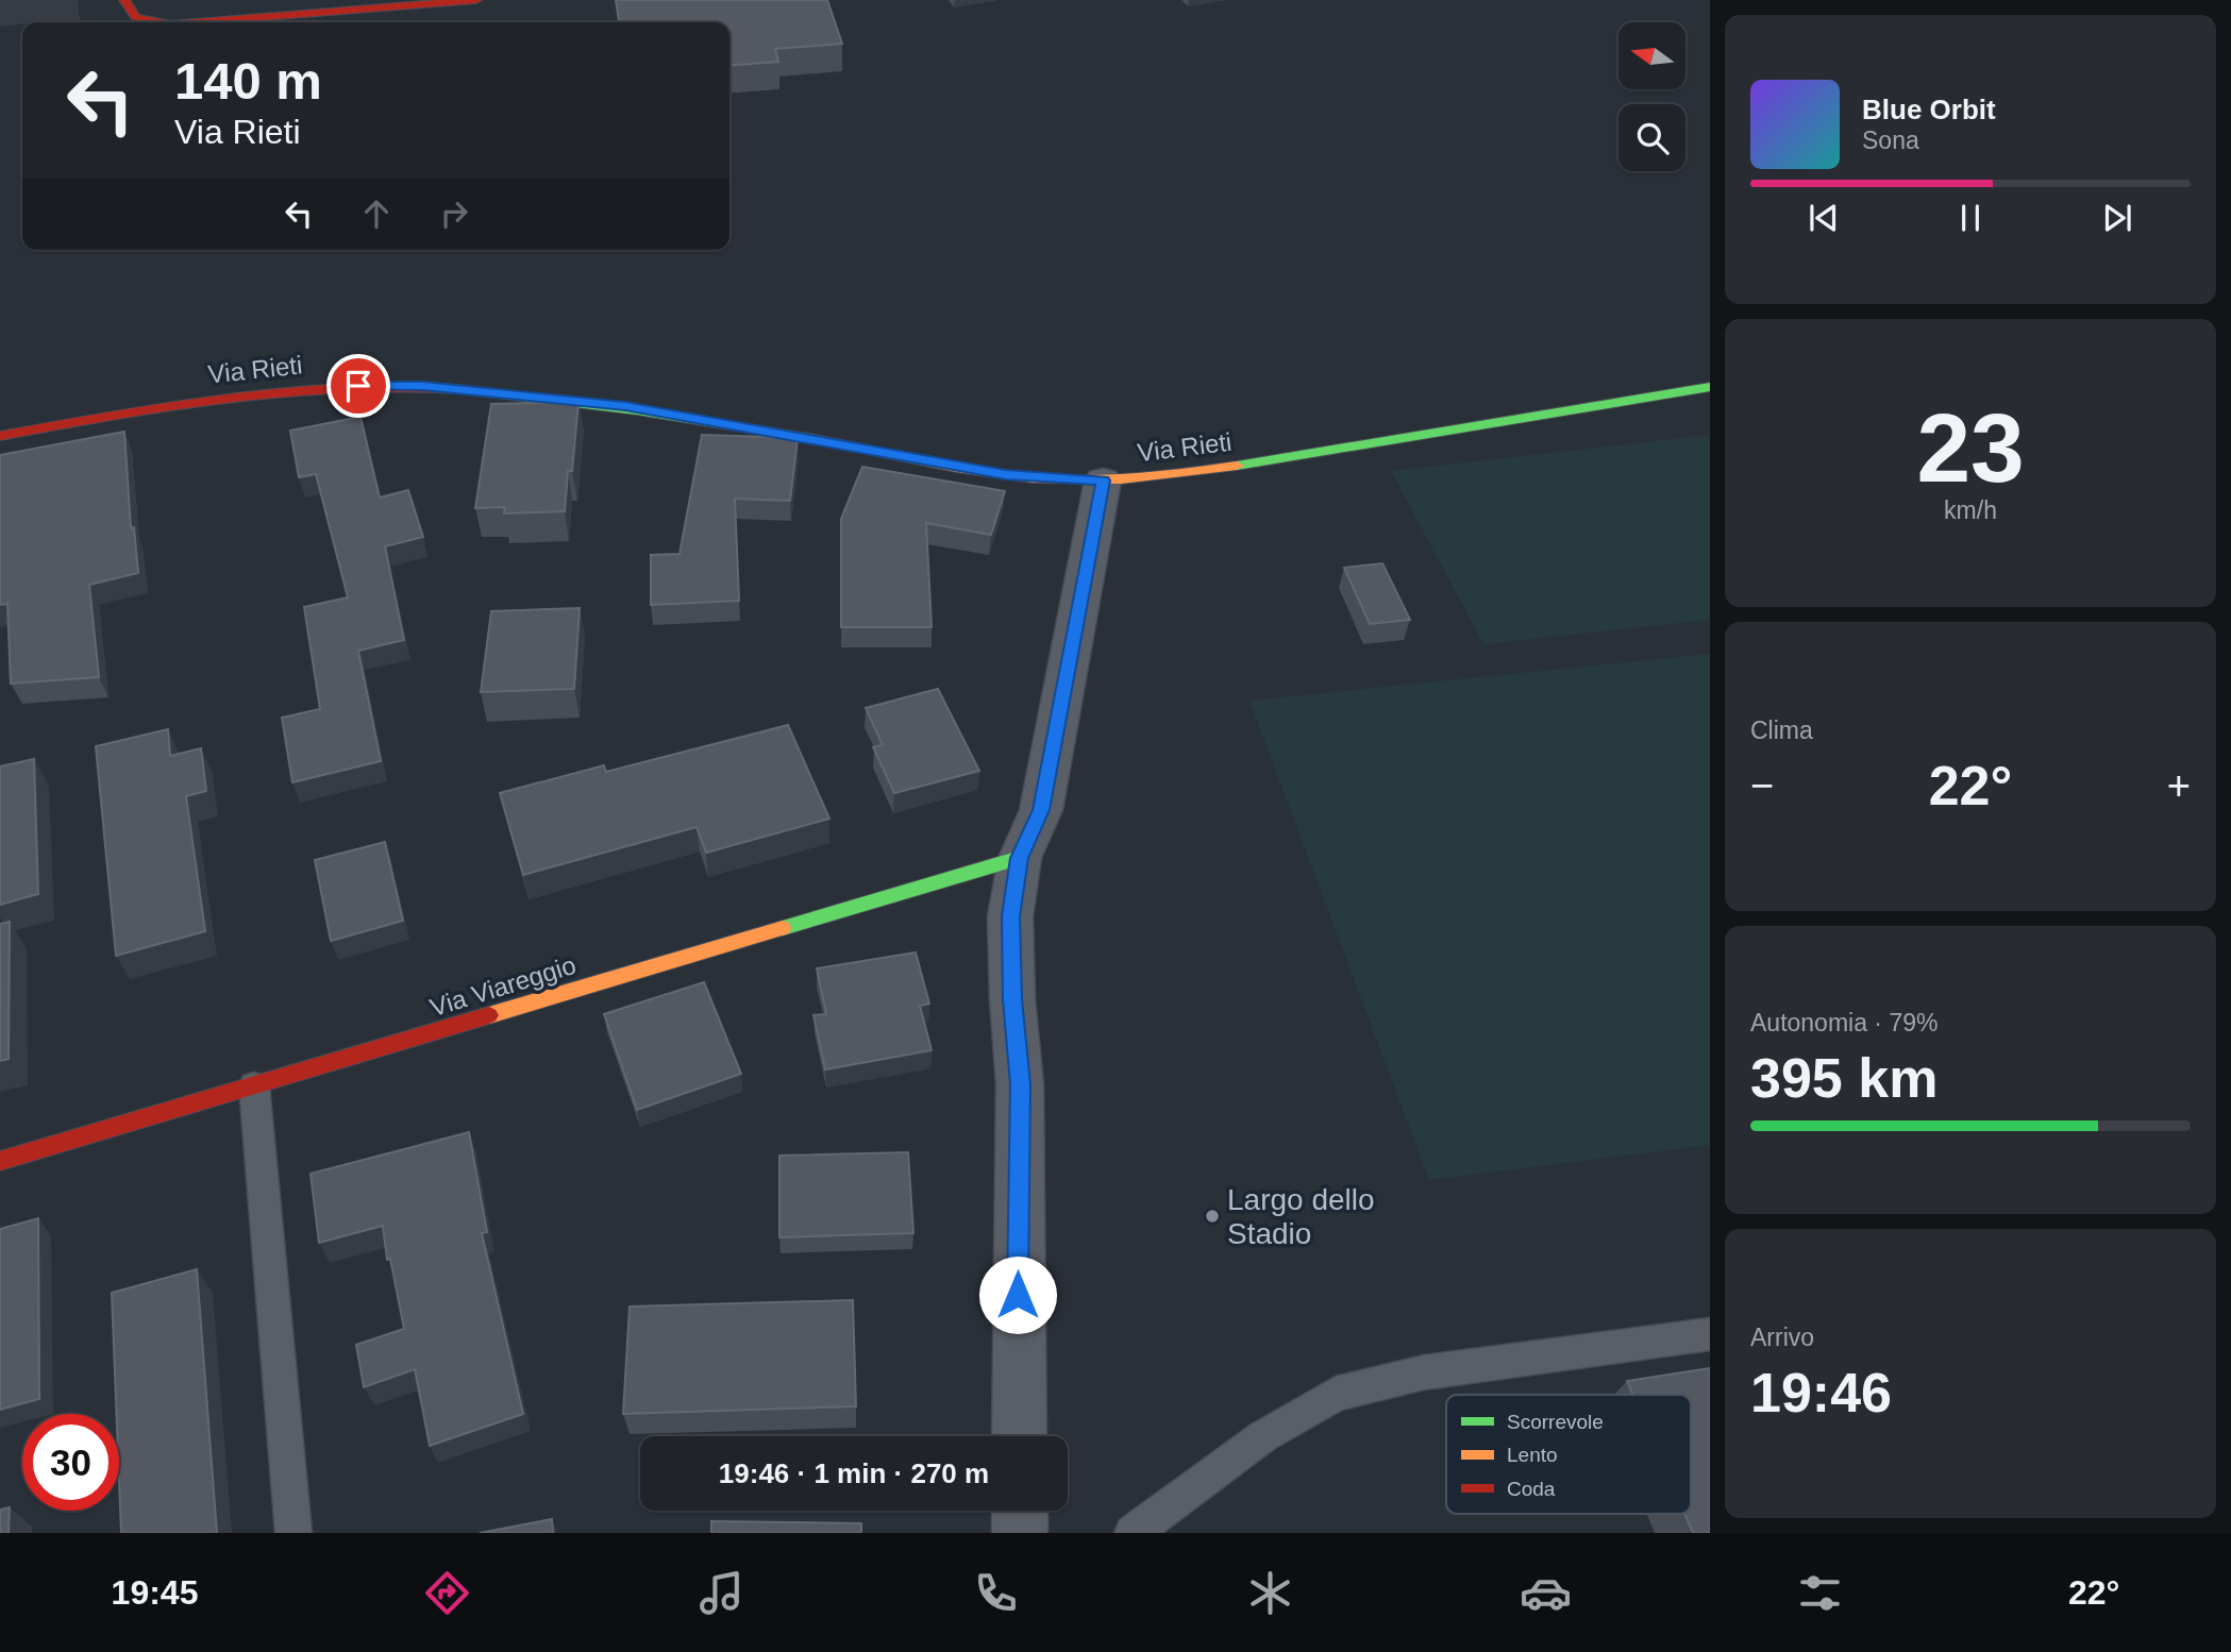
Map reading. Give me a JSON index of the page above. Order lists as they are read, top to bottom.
{
  "streets": {
    "street": ["Via Rieti", "Via Viareggio"]
  },
  "places": ["Largo dello Stadio"],
  "legend": ["Scorrevole", "Lento", "Coda"],
  "north": "left",
  "page": {
    "turn": ["140 m", "Via Rieti"],
    "song": ["Blue Orbit", "Sona"],
    "tile": [
      ["23", "km/h"],
      "Clima",
      ["Autonomia · 79%", "395 km"],
      ["Arrivo", "19:46"]
    ],
    "heat": ["−", "22°", "+"],
    "limit": "30",
    "trip": "19:46 · 1 min · 270 m",
    "tabs": ["19:45", "22°"]
  }
}
